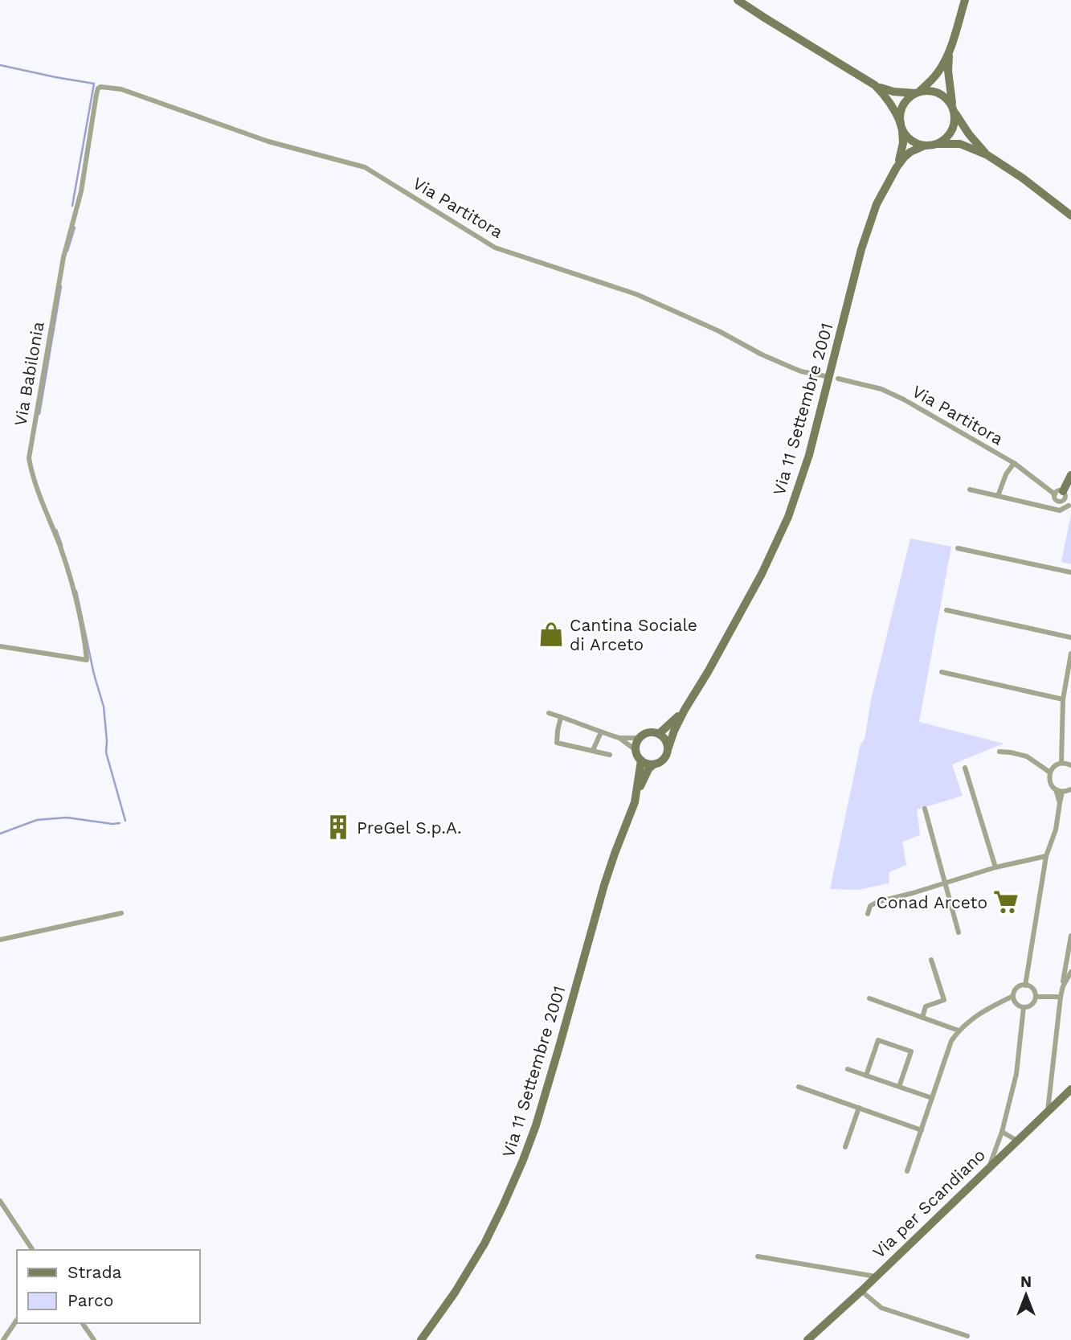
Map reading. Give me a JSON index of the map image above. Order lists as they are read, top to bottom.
{
  "streets": {
    "main road": ["Via 11 Settembre 2001", "Via per Scandiano"],
    "street": ["Via Partitora", "Via Babilonia"]
  },
  "crossings": [
    ["Via Partitora", "Via Babilonia"],
    ["Via Partitora", "Via 11 Settembre 2001"]
  ],
  "places": {
    "shop": ["Cantina Sociale di Arceto"],
    "building": ["PreGel S.p.A."],
    "supermarket": ["Conad Arceto"]
  },
  "legend": ["Strada", "Parco"],
  "north": "top"
}
